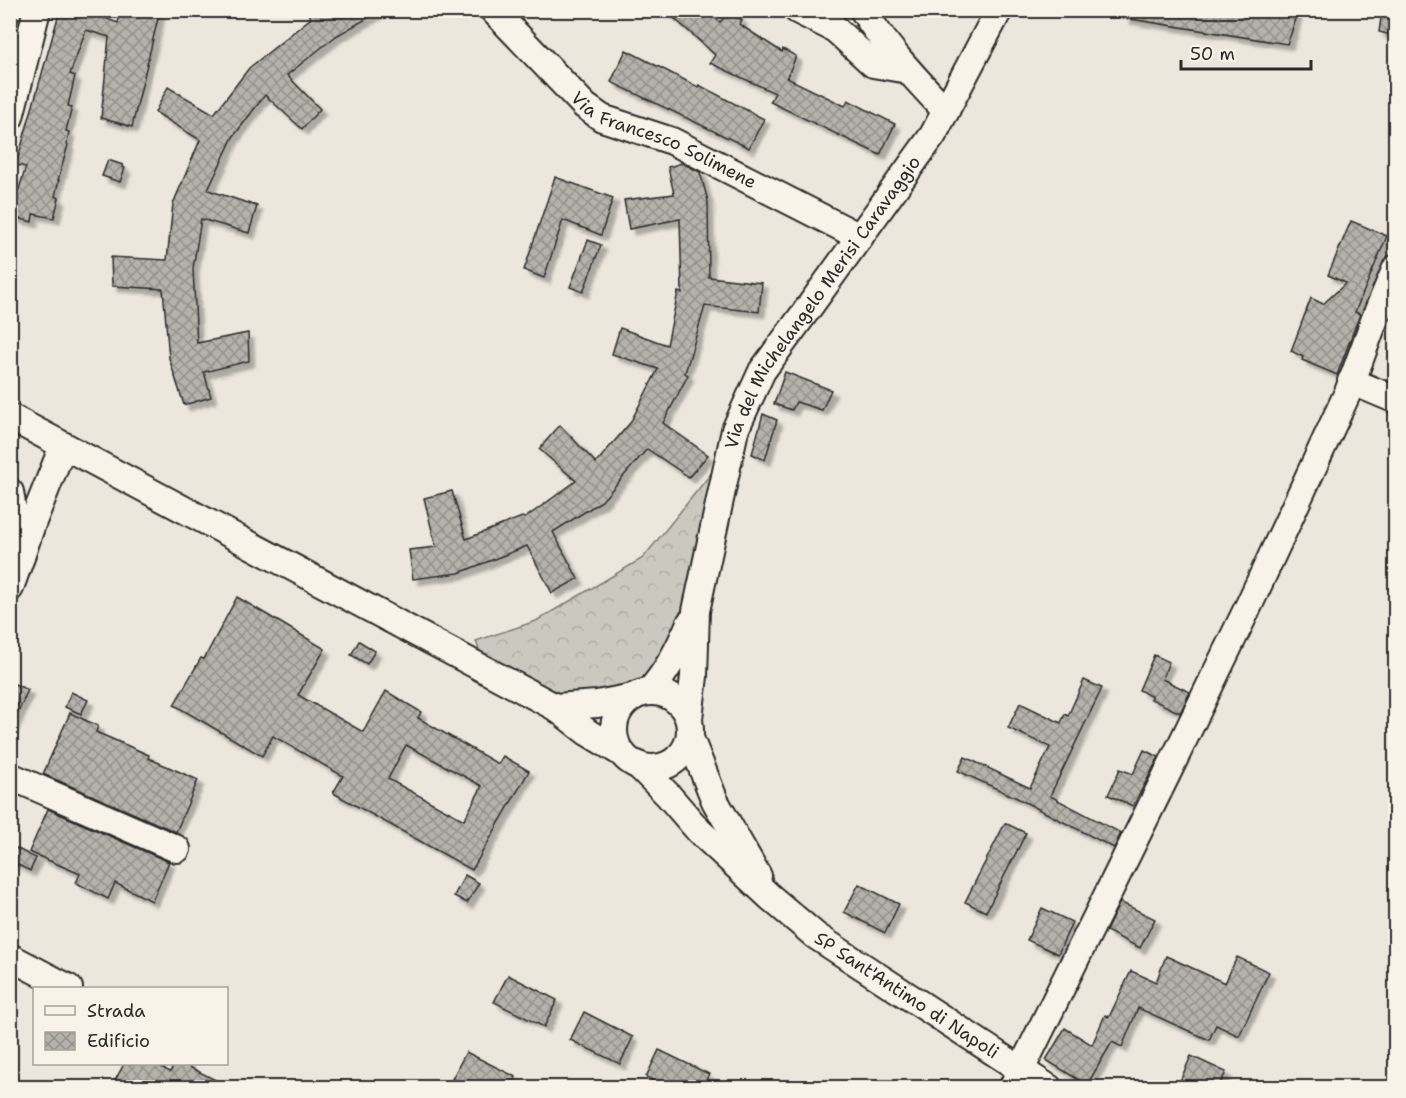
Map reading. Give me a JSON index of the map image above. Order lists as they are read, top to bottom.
{
  "streets": {
    "street": ["Via Francesco Solimene", "Via del Michelangelo Merisi Caravaggio", "SP Sant'Antimo di Napoli"]
  },
  "crossings": [
    ["Via Francesco Solimene", "Via del Michelangelo Merisi Caravaggio"],
    ["Via del Michelangelo Merisi Caravaggio", "SP Sant'Antimo di Napoli"]
  ],
  "legend": ["Strada", "Edificio"],
  "scale_bar": "50 m"
}
